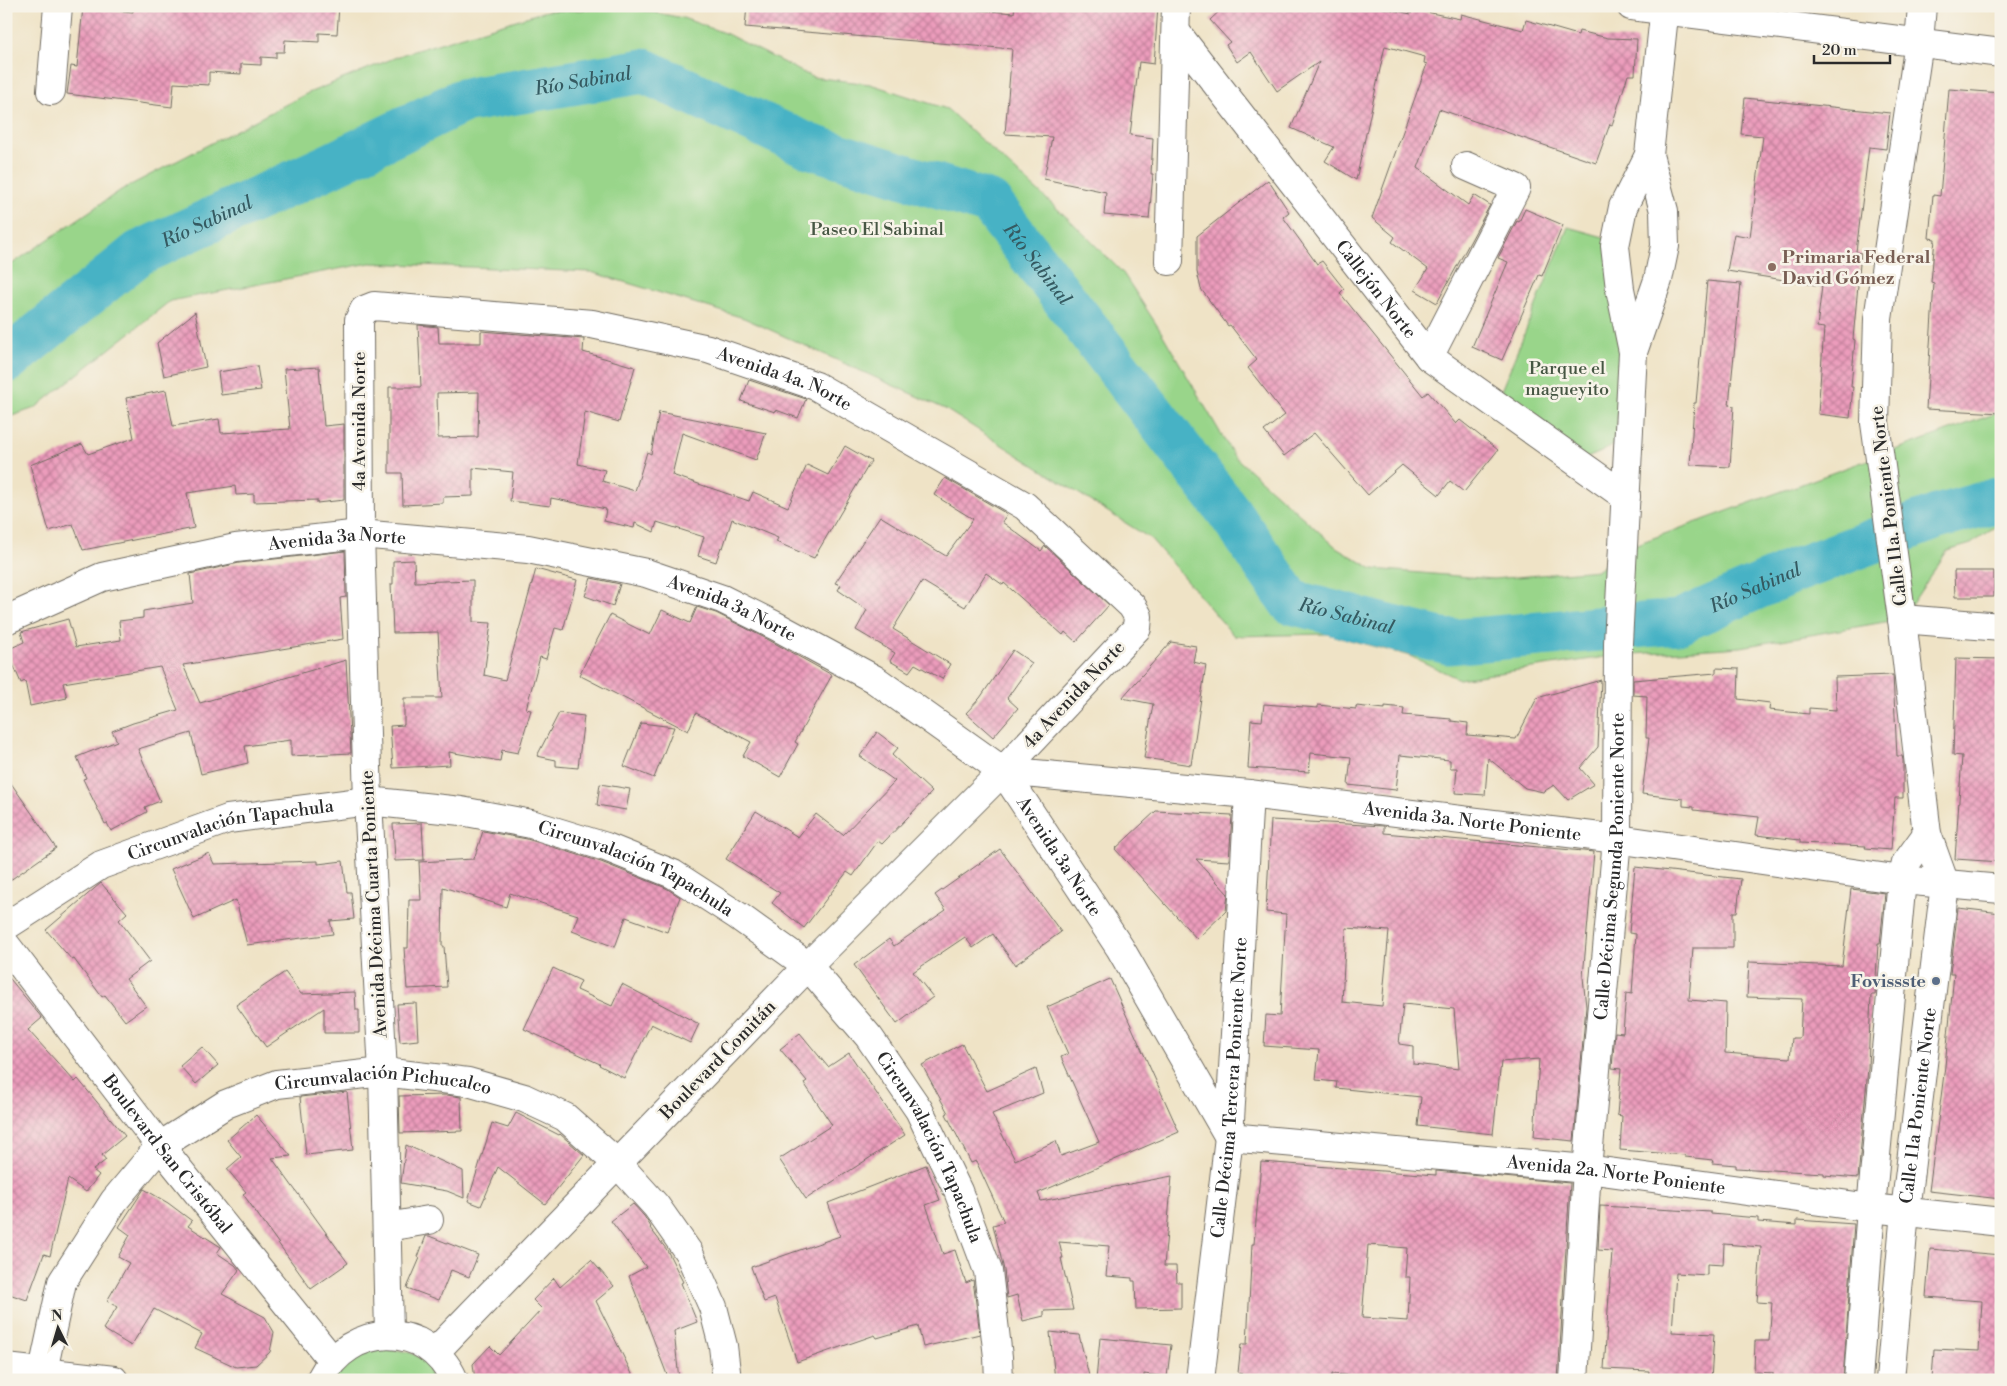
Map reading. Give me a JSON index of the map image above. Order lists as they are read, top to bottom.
{
  "streets": {
    "street": [
      "Callejón Norte",
      "Avenida 4a. Norte",
      "4a Avenida Norte",
      "Calle 11a. Poniente Norte",
      "Avenida 3a Norte",
      "Avenida 3a. Norte Poniente",
      "Circunvalación Tapachula",
      "Calle Décima Segunda Poniente Norte",
      "Avenida Décima Cuarta Poniente",
      "Boulevard Comitán",
      "Calle Décima Tercera Poniente Norte",
      "Circunvalación Pichucalco",
      "Calle 11a Poniente Norte",
      "Boulevard San Cristóbal",
      "Avenida 2a. Norte Poniente"
    ]
  },
  "crossings": [
    ["Callejón Norte", "Calle Décima Segunda Poniente Norte"],
    ["Avenida 4a. Norte", "4a Avenida Norte"],
    ["4a Avenida Norte", "Avenida 3a Norte"],
    ["4a Avenida Norte", "Avenida 3a. Norte Poniente"],
    ["4a Avenida Norte", "Avenida Décima Cuarta Poniente"],
    ["4a Avenida Norte", "Boulevard Comitán"],
    ["Calle 11a. Poniente Norte", "Calle 11a Poniente Norte"],
    ["Avenida 3a Norte", "Avenida 3a. Norte Poniente"],
    ["Avenida 3a Norte", "Avenida Décima Cuarta Poniente"],
    ["Avenida 3a Norte", "Boulevard Comitán"],
    ["Avenida 3a Norte", "Calle Décima Tercera Poniente Norte"],
    ["Avenida 3a Norte", "Avenida 2a. Norte Poniente"],
    ["Avenida 3a. Norte Poniente", "Calle Décima Segunda Poniente Norte"],
    ["Avenida 3a. Norte Poniente", "Boulevard Comitán"],
    ["Avenida 3a. Norte Poniente", "Calle Décima Tercera Poniente Norte"],
    ["Avenida 3a. Norte Poniente", "Calle 11a Poniente Norte"],
    ["Circunvalación Tapachula", "Avenida Décima Cuarta Poniente"],
    ["Circunvalación Tapachula", "Boulevard Comitán"],
    ["Calle Décima Segunda Poniente Norte", "Avenida 2a. Norte Poniente"],
    ["Avenida Décima Cuarta Poniente", "Circunvalación Pichucalco"],
    ["Boulevard Comitán", "Circunvalación Pichucalco"],
    ["Calle Décima Tercera Poniente Norte", "Avenida 2a. Norte Poniente"],
    ["Circunvalación Pichucalco", "Boulevard San Cristóbal"],
    ["Calle 11a Poniente Norte", "Avenida 2a. Norte Poniente"]
  ],
  "water": ["Río Sabinal"],
  "parks": ["Paseo El Sabinal", "Parque el magueyito"],
  "places": ["Primaria Federal David Gómez", "Fovissste"],
  "scale_bar": "20 m",
  "north": "top"
}
